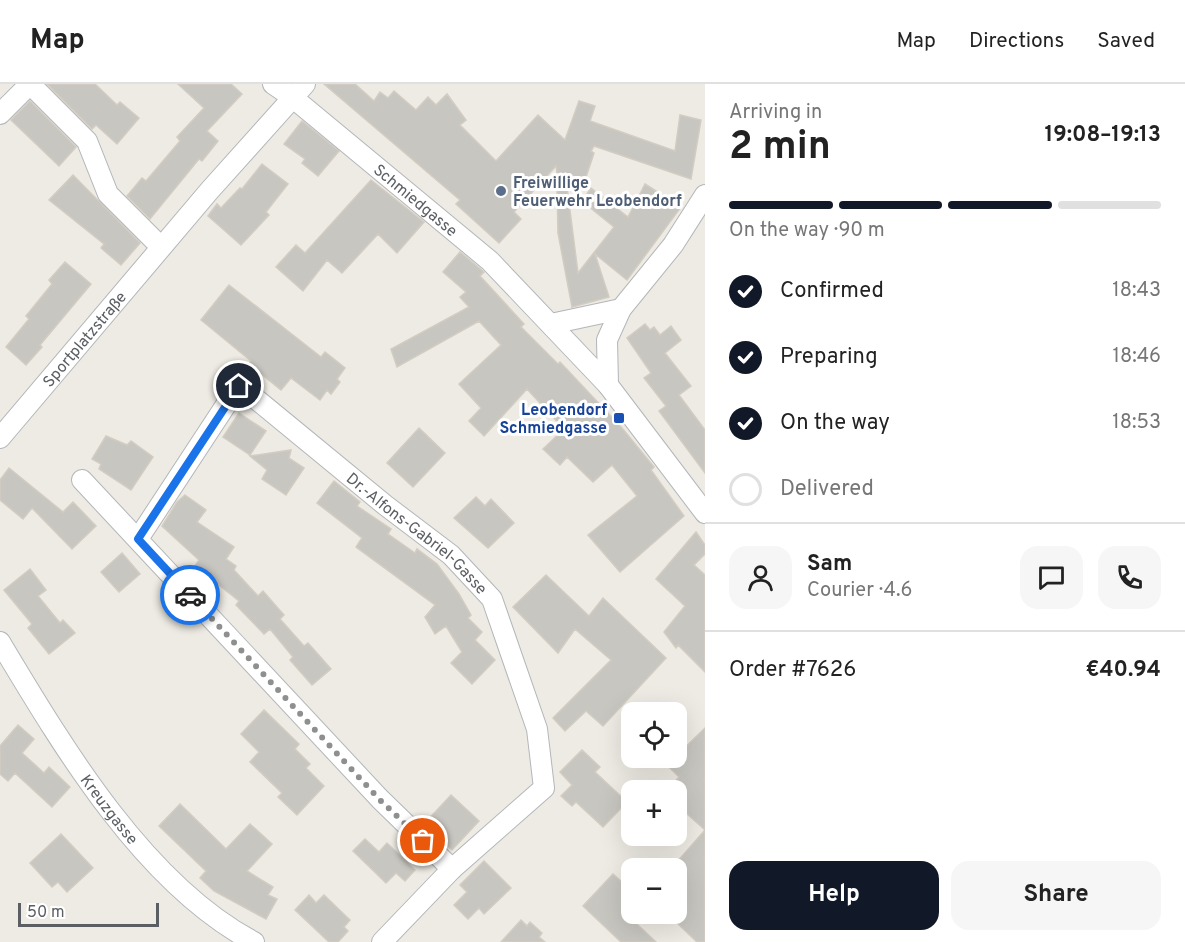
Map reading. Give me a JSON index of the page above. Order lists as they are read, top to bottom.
{
  "streets": {
    "street": [
      "Schmiedgasse",
      "Sportplatzstraße",
      "Dr.-Alfons-Gabriel-Gasse",
      "Kreuzgasse"
    ]
  },
  "crossings": [
    ["Schmiedgasse", "Sportplatzstraße"]
  ],
  "places": {
    "other": ["Freiwillige Feuerwehr Leobendorf"],
    "transit": ["Leobendorf Schmiedgasse"]
  },
  "scale_bar": "50 m",
  "page": {
    "header": "Map",
    "nav": ["Map", "Directions", "Saved"],
    "heading": ["2 min", "Arriving in", "19:08–19:13"],
    "panel": [
      "Sam",
      "Courier · 4.6",
      "Order #7626",
      "€40.94"
    ],
    "bar": "On the way · 90 m",
    "list": [
      ["Confirmed", "18:43"],
      ["Preparing", "18:46"],
      ["On the way", "18:53"],
      "Delivered"
    ],
    "map_buttons": ["+", "−"],
    "buttons": ["Help", "Share"],
    "scale": "50 m"
  }
}
